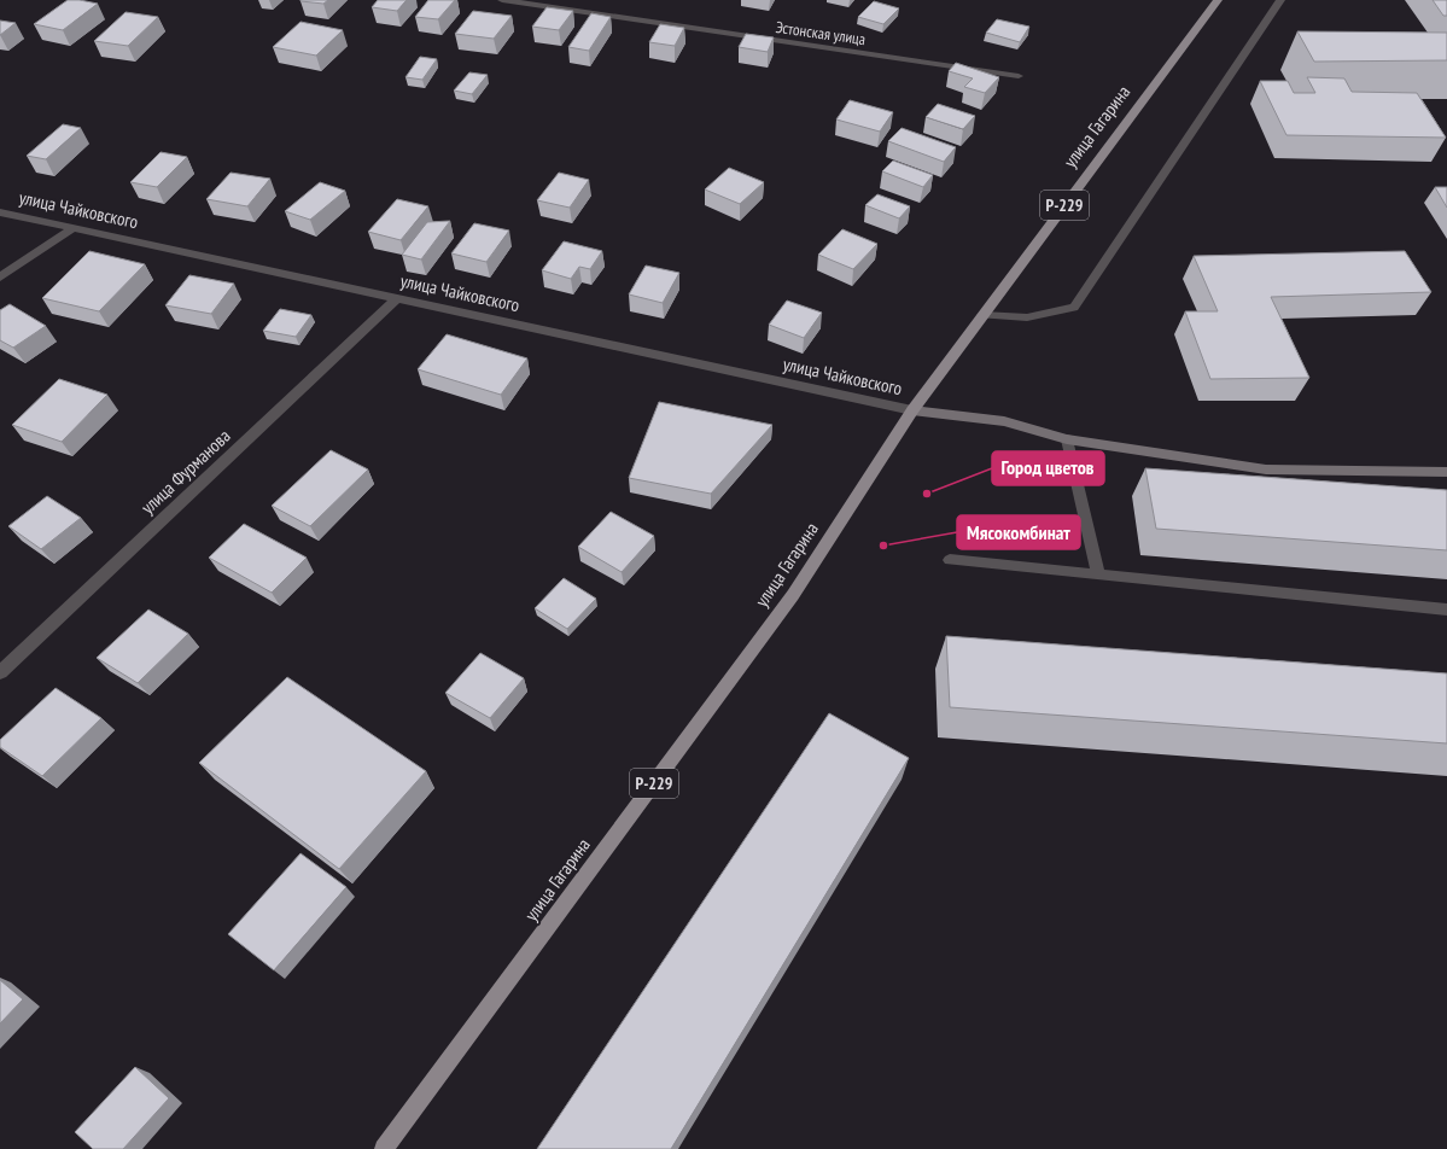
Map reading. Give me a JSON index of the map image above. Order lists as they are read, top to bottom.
{
  "streets": {
    "main road": ["улица Гагарина", "Р-229"],
    "street": ["Эстонская улица", "улица Чайковского", "улица Фурманова"]
  },
  "crossings": [
    ["улица Гагарина", "улица Чайковского"],
    ["улица Чайковского", "улица Фурманова"]
  ],
  "places": ["Город цветов", "Мясокомбинат"]
}
